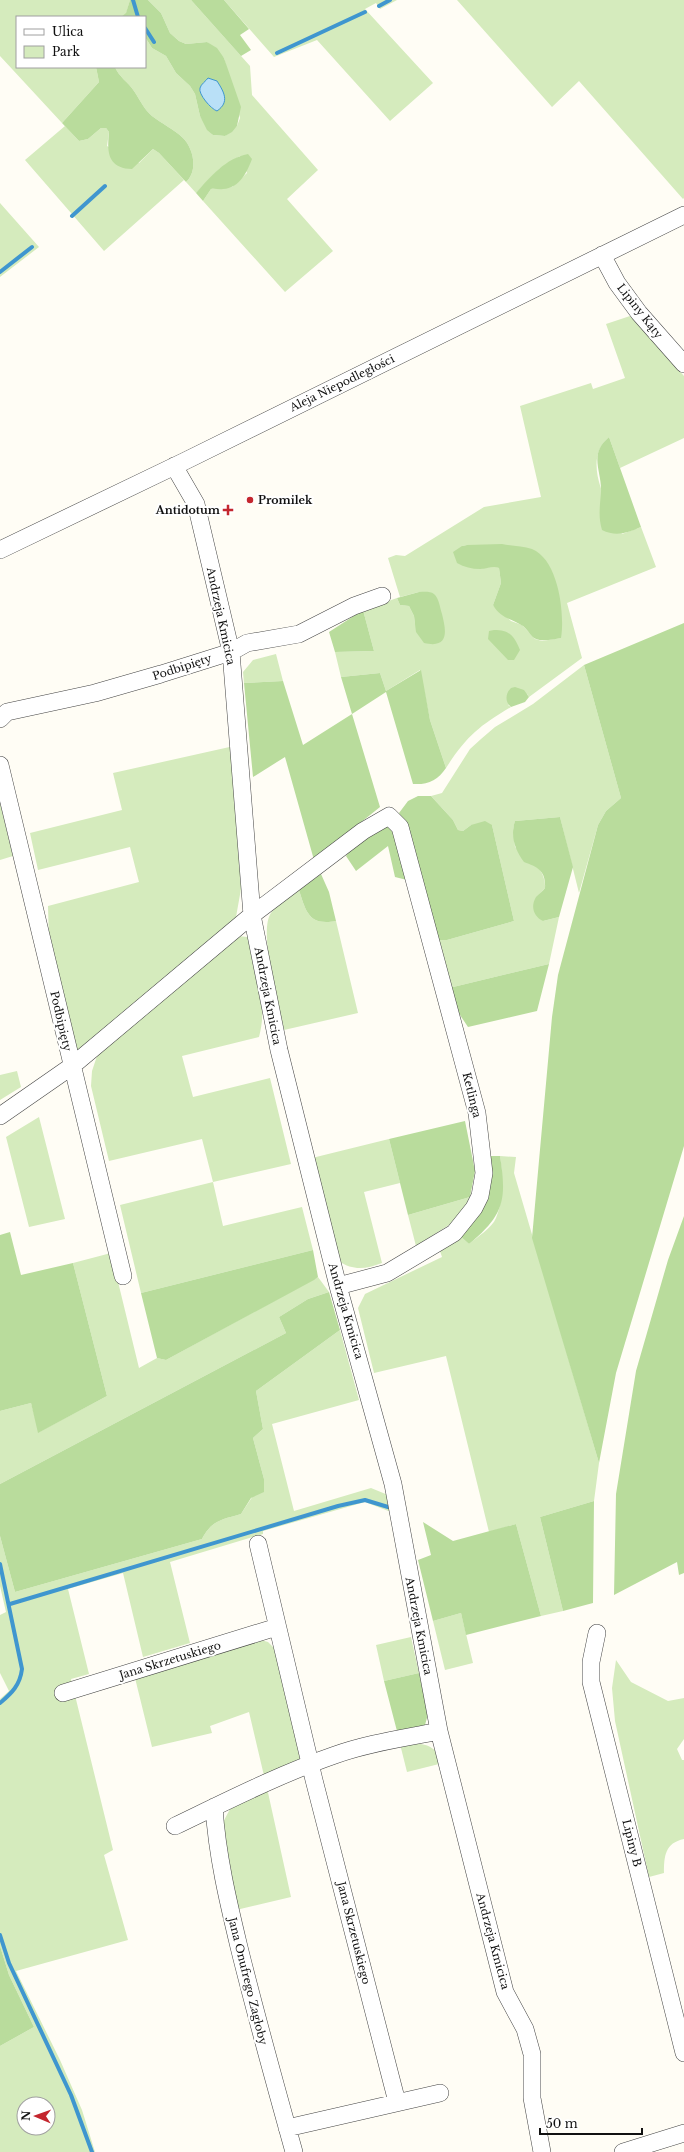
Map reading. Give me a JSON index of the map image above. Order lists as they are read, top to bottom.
{
  "streets": {
    "street": [
      "Lipiny Kąty",
      "Aleja Niepodległości",
      "Andrzeja Kmicica",
      "Podbipięty",
      "Ketlinga",
      "Jana Skrzetuskiego",
      "Lipiny B",
      "Jana Onufrego Zagłoby"
    ]
  },
  "crossings": [
    ["Lipiny Kąty", "Aleja Niepodległości"],
    ["Aleja Niepodległości", "Andrzeja Kmicica"],
    ["Andrzeja Kmicica", "Podbipięty"],
    ["Andrzeja Kmicica", "Ketlinga"]
  ],
  "places": {
    "other": ["Promilek"],
    "health": ["Antidotum"]
  },
  "legend": ["Ulica", "Park"],
  "scale_bar": "50 m",
  "north": "left"
}
